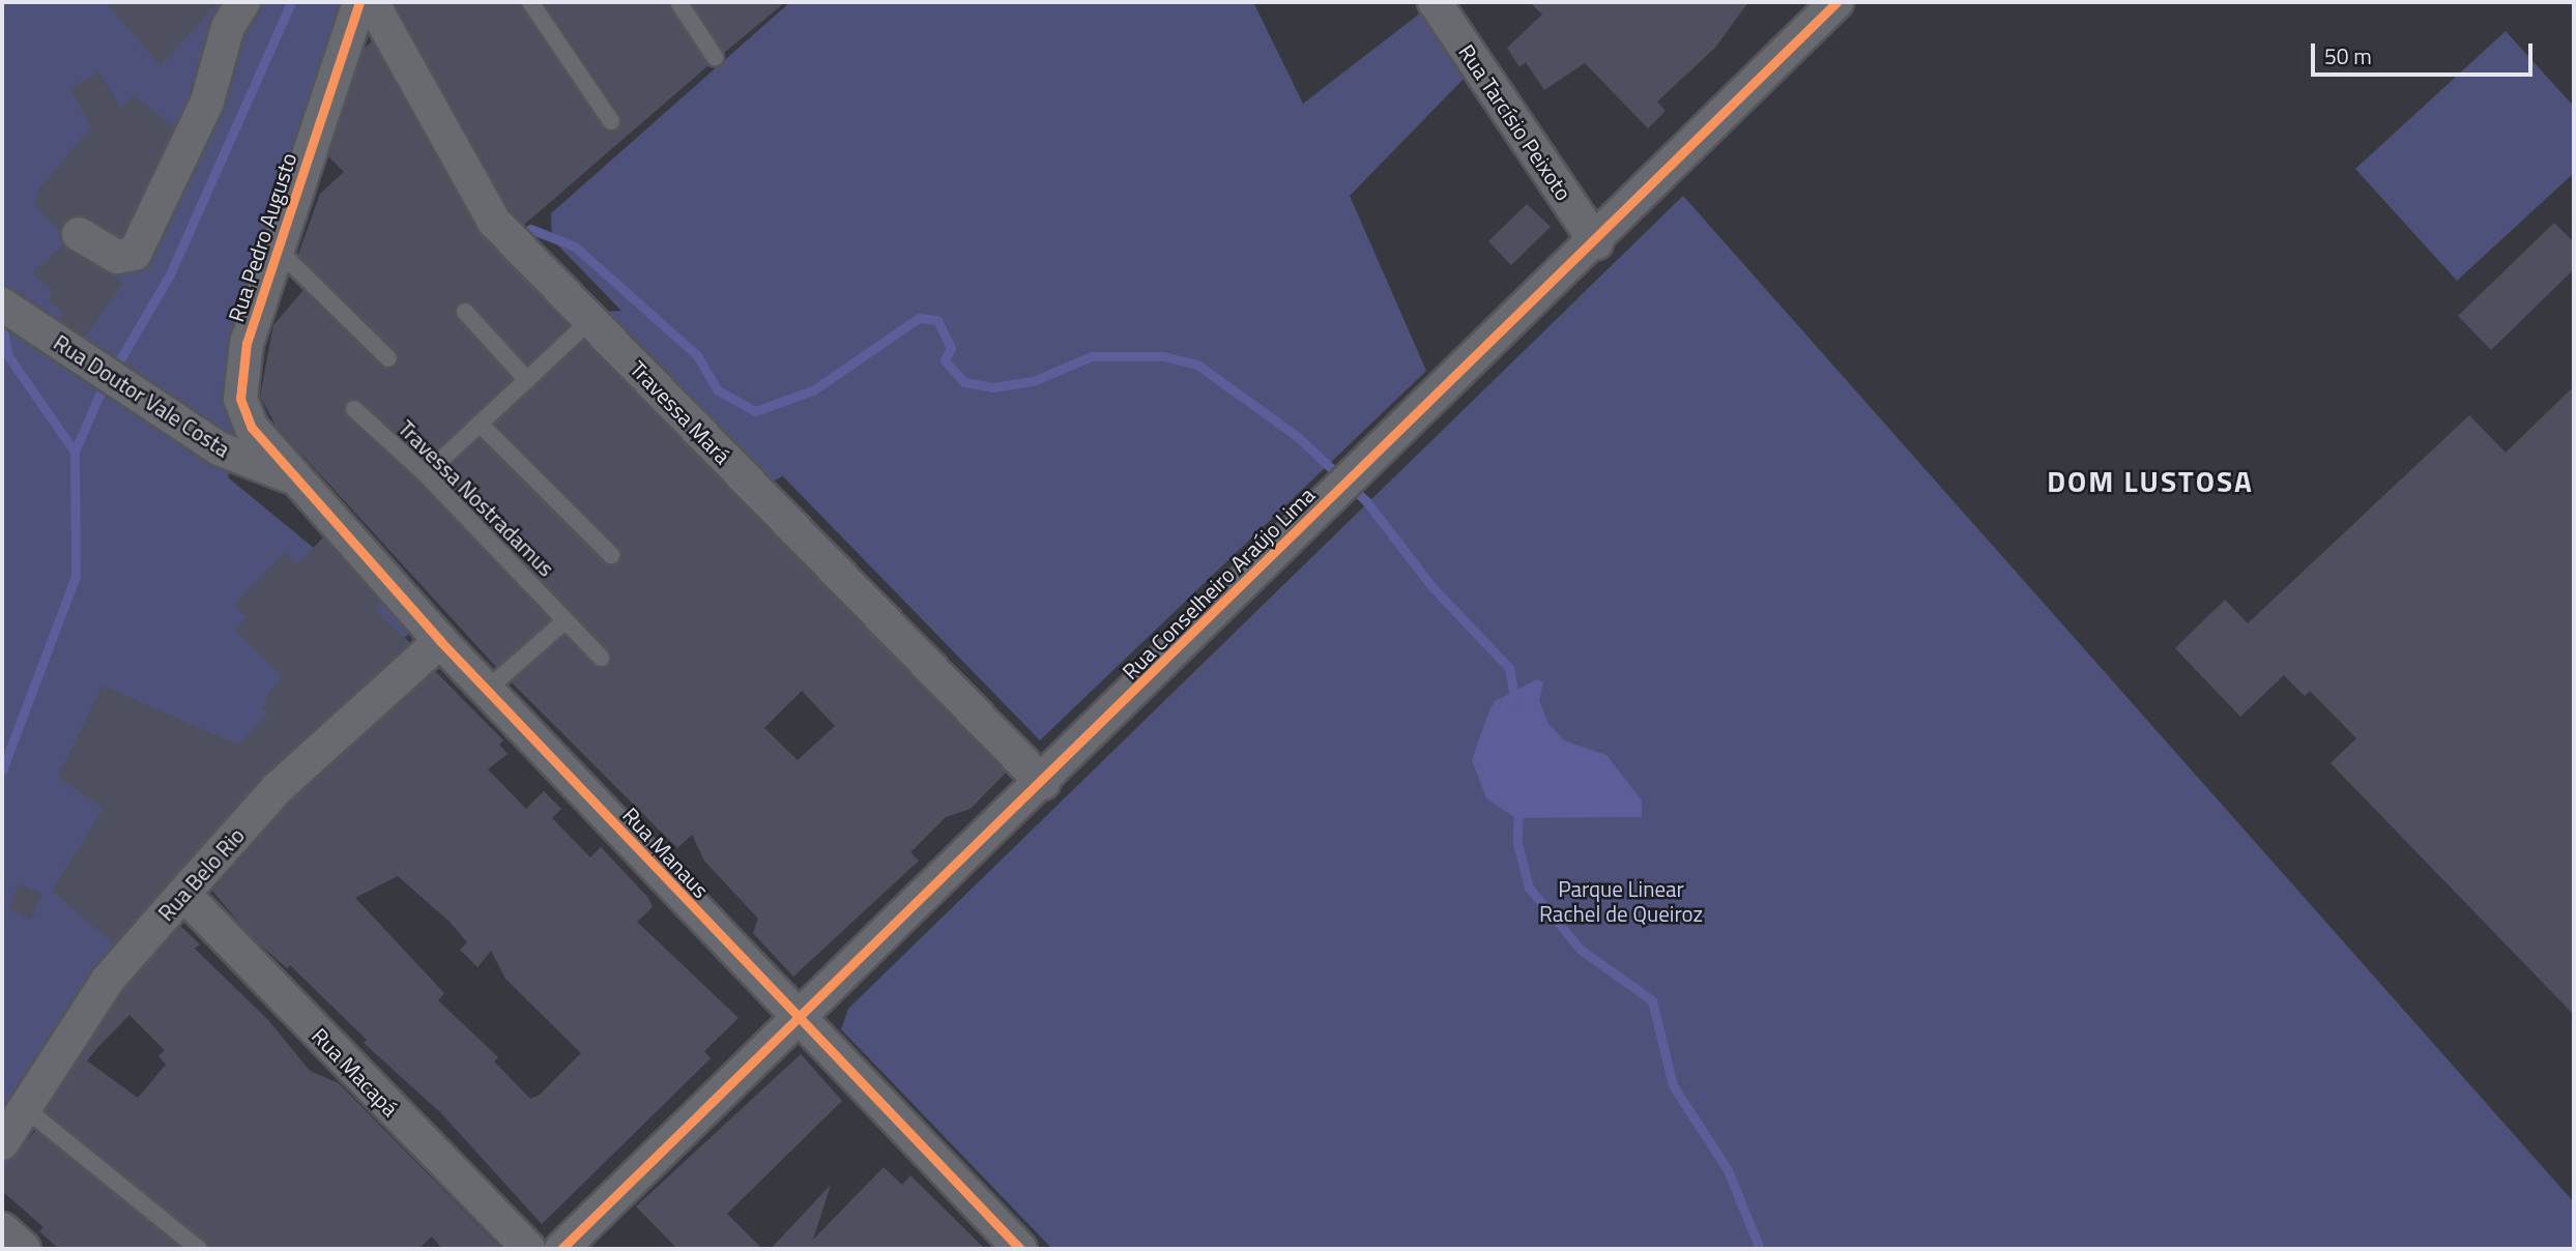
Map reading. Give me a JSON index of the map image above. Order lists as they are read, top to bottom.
{
  "streets": {
    "street": [
      "Rua Tarcísio Peixoto",
      "Rua Pedro Augusto",
      "Rua Doutor Vale Costa",
      "Travessa Mará",
      "Rua Conselheiro Araújo Lima",
      "Rua Manaus",
      "Rua Belo Rio",
      "Rua Macapá"
    ],
    "lane": ["Travessa Nostradamus"]
  },
  "crossings": [
    ["Rua Tarcísio Peixoto", "Rua Conselheiro Araújo Lima"],
    ["Rua Pedro Augusto", "Rua Doutor Vale Costa"],
    ["Rua Pedro Augusto", "Rua Manaus"],
    ["Rua Doutor Vale Costa", "Rua Manaus"],
    ["Travessa Mará", "Rua Conselheiro Araújo Lima"],
    ["Rua Conselheiro Araújo Lima", "Rua Manaus"],
    ["Rua Manaus", "Rua Belo Rio"],
    ["Rua Belo Rio", "Rua Macapá"]
  ],
  "districts": ["DOM LUSTOSA"],
  "parks": ["Parque Linear Rachel de Queiroz"],
  "scale_bar": "50 m"
}
